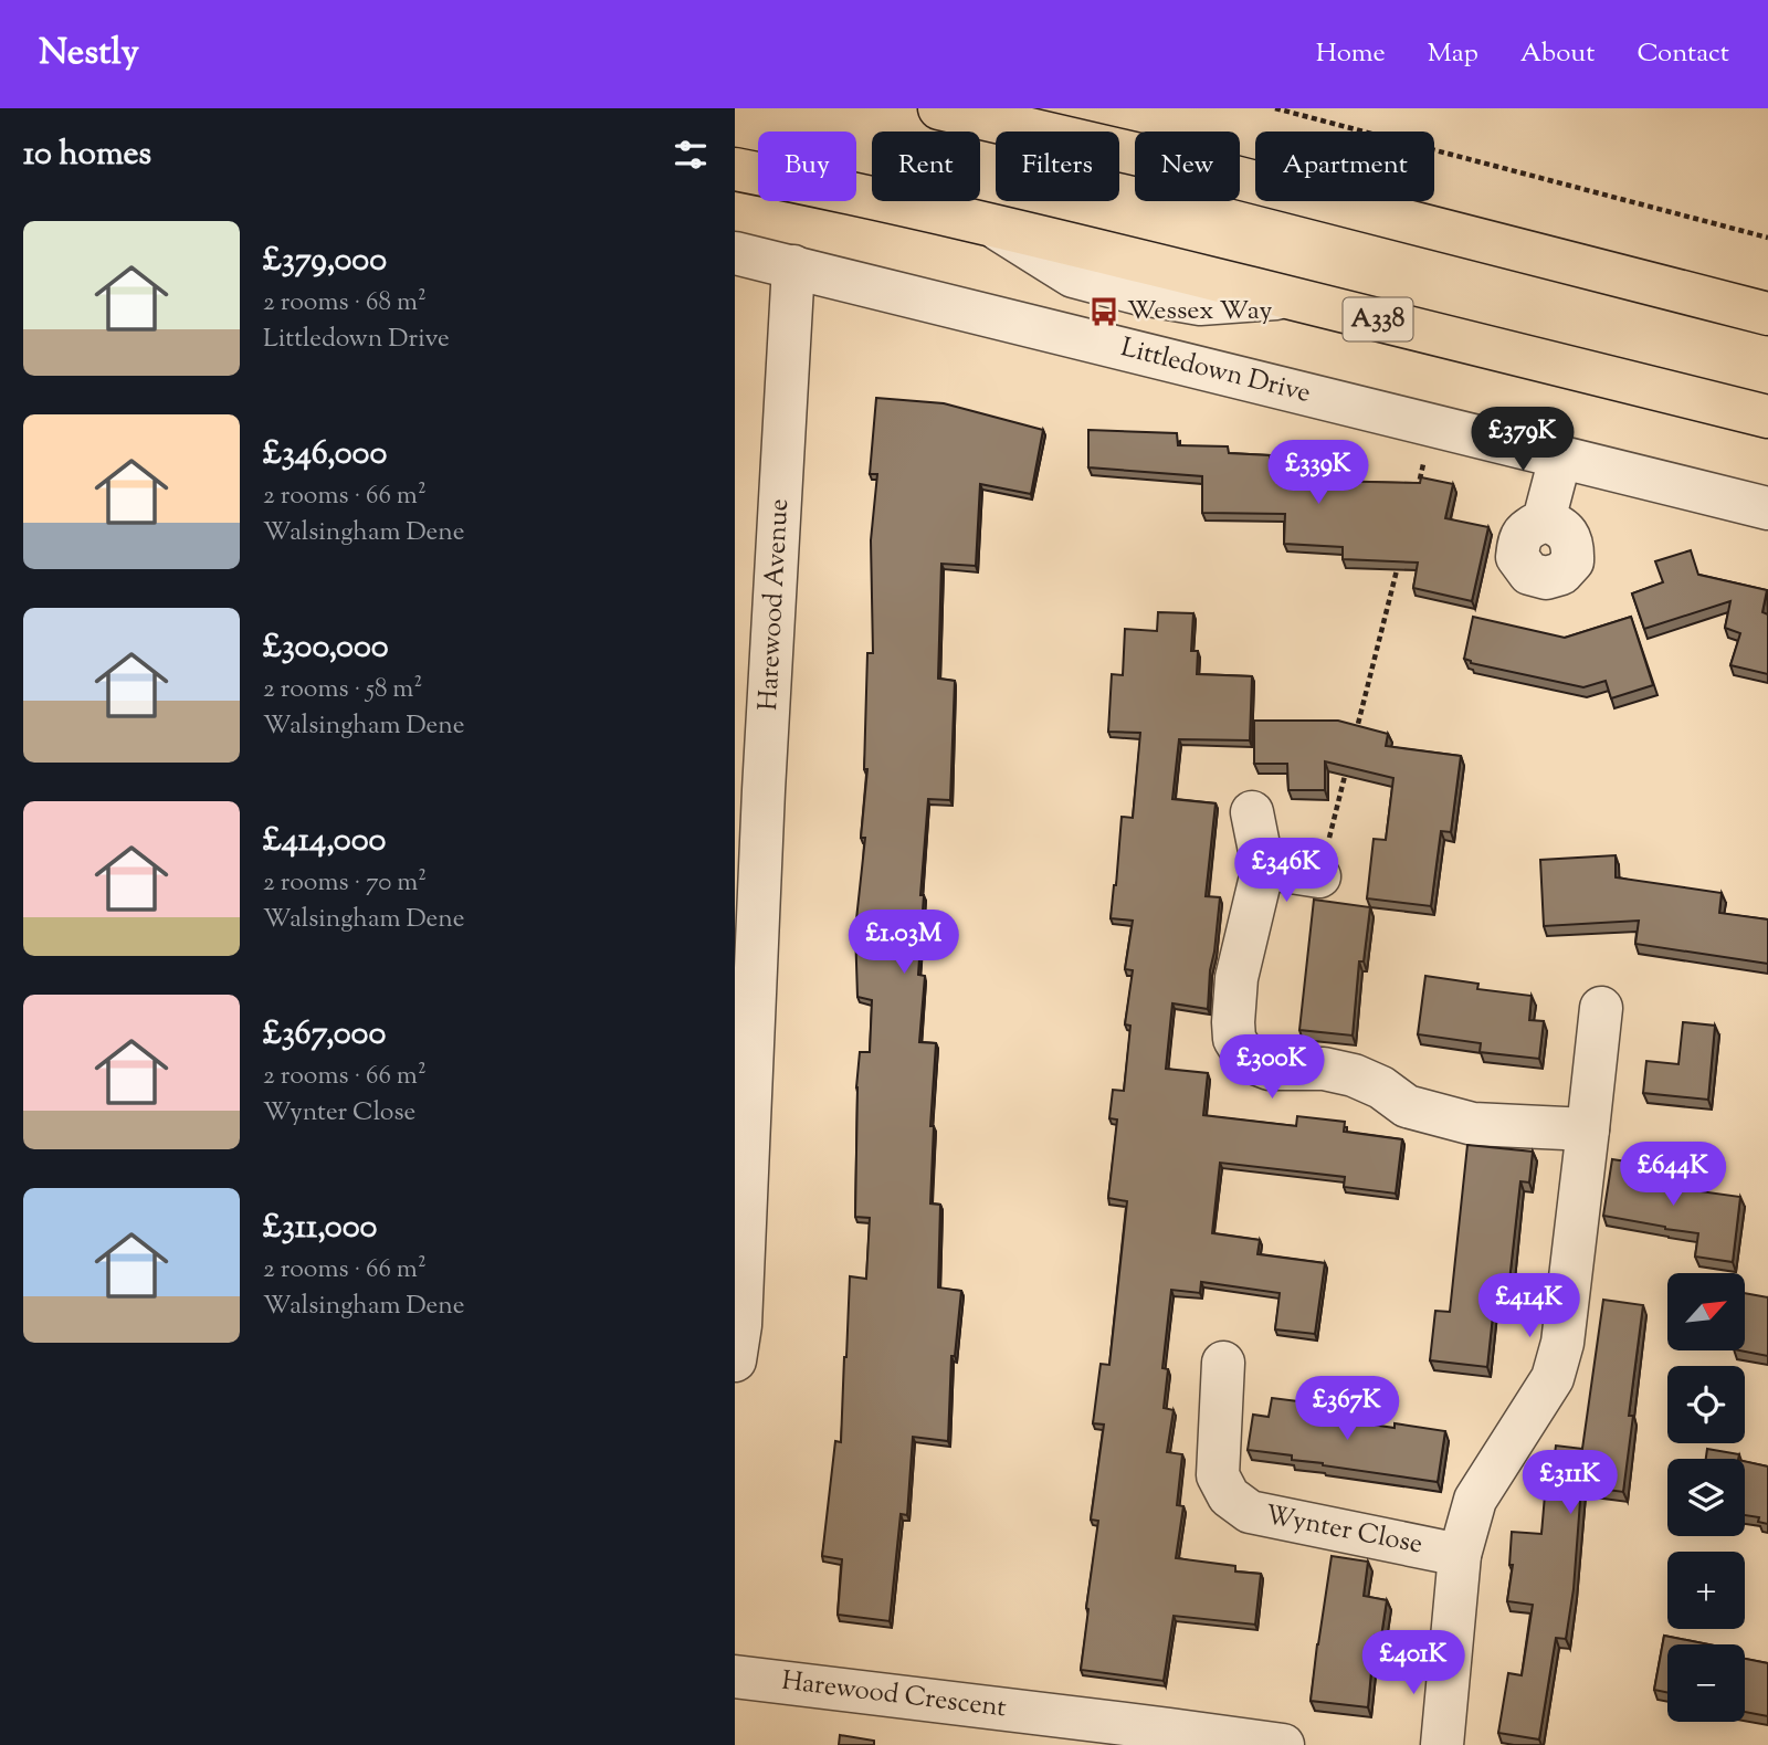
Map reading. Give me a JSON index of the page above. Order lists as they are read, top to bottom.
{
  "streets": {
    "highway": ["A338"],
    "street": [
      "Littledown Drive",
      "Harewood Avenue",
      "Wynter Close",
      "Harewood Crescent"
    ]
  },
  "crossings": [
    ["Littledown Drive", "Harewood Avenue"]
  ],
  "places": {
    "bus stop": ["Wessex Way"]
  },
  "north": "top right",
  "page": {
    "header": "Nestly",
    "nav": [
      "Home",
      "Map",
      "About",
      "Contact"
    ],
    "heading": "10 homes",
    "chip": [
      "Buy",
      "Rent",
      "Filters",
      "New",
      "Apartment"
    ],
    "list": [
      {
        "name": "£379,000",
        "note": "2 rooms · 68 m² · Littledown Drive"
      },
      {
        "name": "£346,000",
        "note": "2 rooms · 66 m² · Walsingham Dene"
      },
      {
        "name": "£300,000",
        "note": "2 rooms · 58 m² · Walsingham Dene"
      },
      {
        "name": "£414,000",
        "note": "2 rooms · 70 m² · Walsingham Dene"
      },
      {
        "name": "£367,000",
        "note": "2 rooms · 66 m² · Wynter Close"
      },
      {
        "name": "£311,000",
        "note": "2 rooms · 66 m² · Walsingham Dene"
      }
    ],
    "price": [
      "£379K",
      "£339K",
      "£346K",
      "£1.03M",
      "£300K",
      "£644K",
      "£414K",
      "£367K",
      "£311K",
      "£401K"
    ],
    "map_buttons": ["+", "−"]
  }
}
